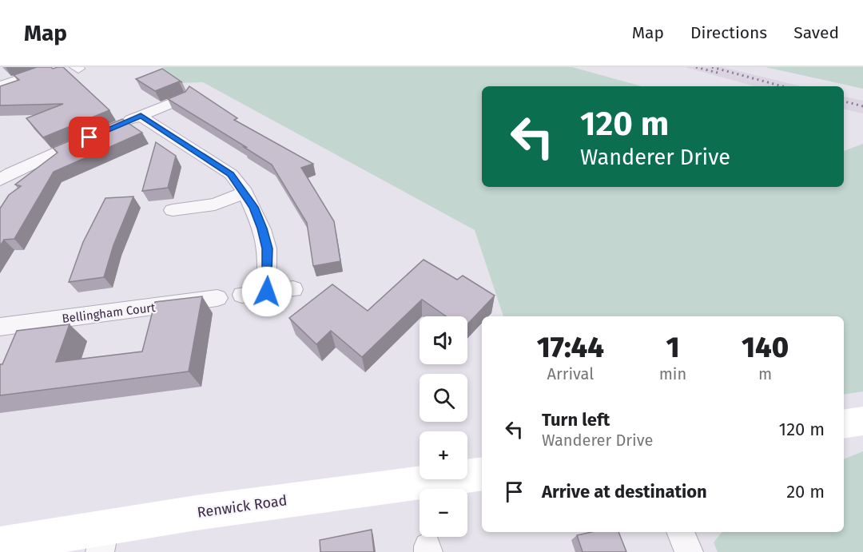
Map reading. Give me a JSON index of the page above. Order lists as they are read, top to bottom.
{
  "streets": {
    "street": ["Bellingham Court", "Renwick Road"]
  },
  "page": {
    "header": "Map",
    "nav": ["Map", "Directions", "Saved"],
    "turn": ["120 m", "Wanderer Drive"],
    "map_buttons": ["+", "−"],
    "eta": [
      "17:44",
      "Arrival",
      "1",
      "min",
      "140",
      "m"
    ],
    "list": [
      {
        "name": "Turn left",
        "note": "Wanderer Drive",
        "value": "120 m"
      },
      {
        "name": "Arrive at destination",
        "value": "20 m"
      }
    ]
  }
}
